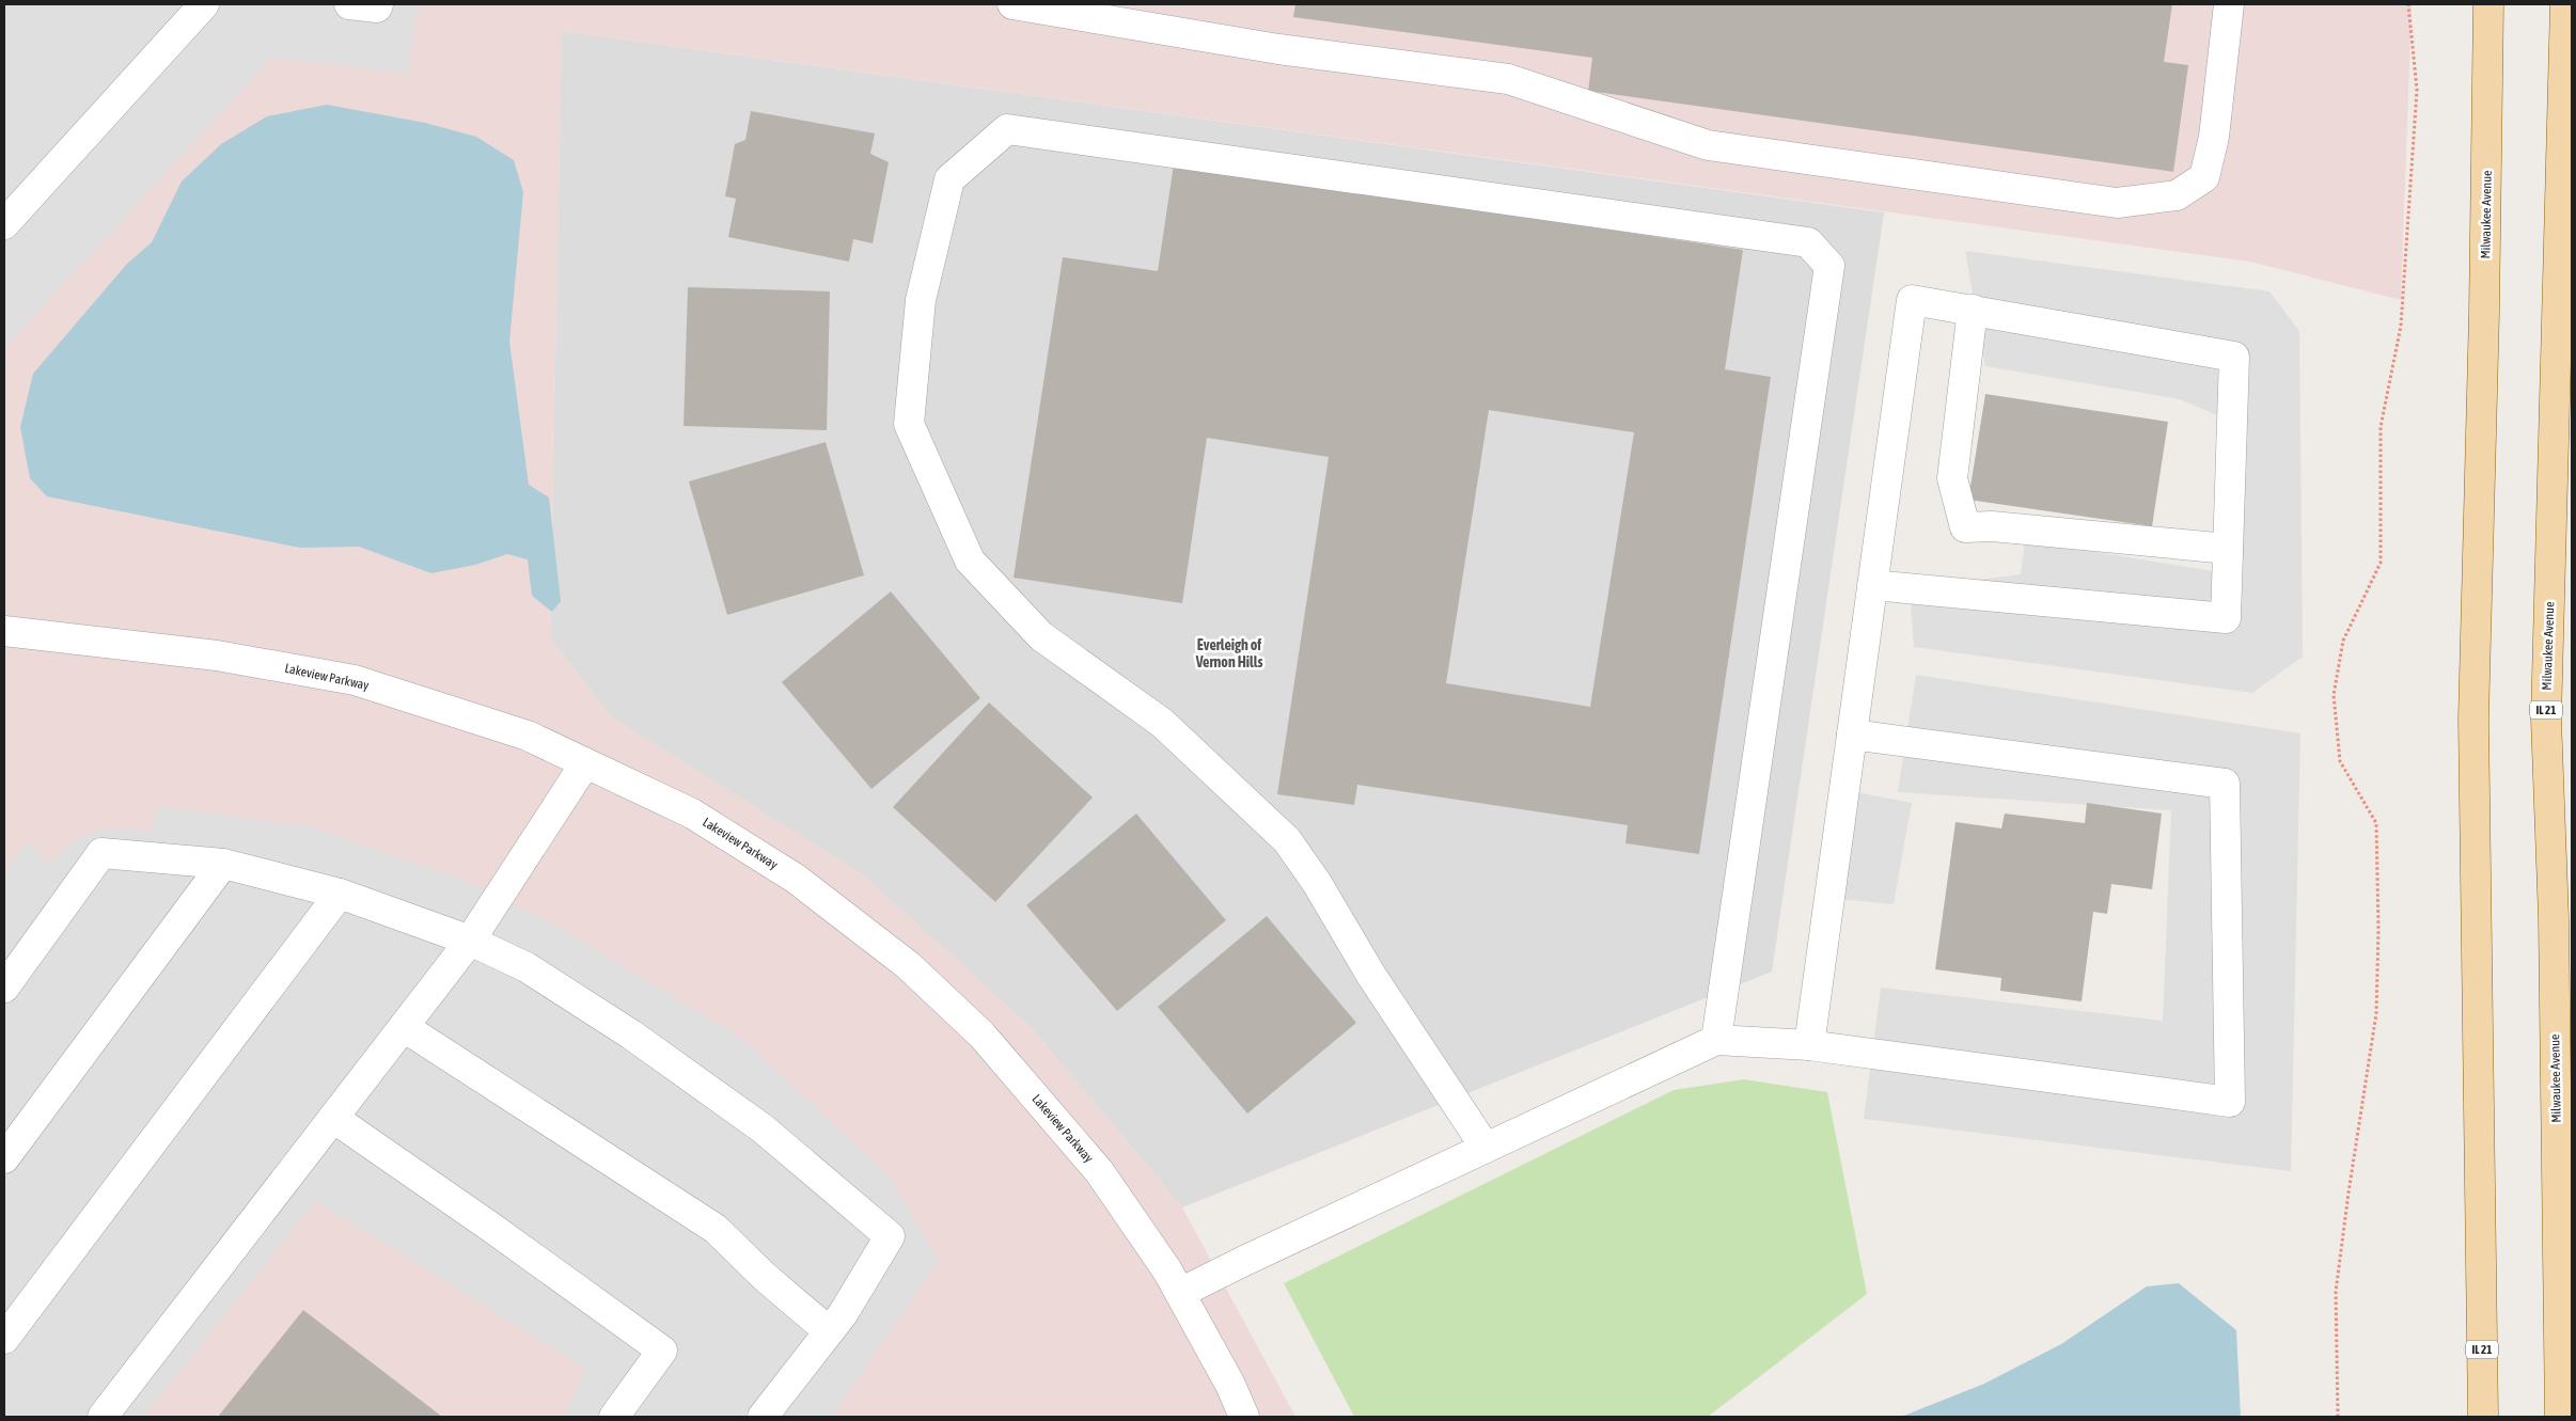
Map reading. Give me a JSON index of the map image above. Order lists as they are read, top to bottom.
{
  "streets": {
    "main road": ["Milwaukee Avenue", "IL 21"],
    "street": ["Lakeview Parkway"]
  },
  "districts": ["Everleigh of Vernon Hills"]
}
